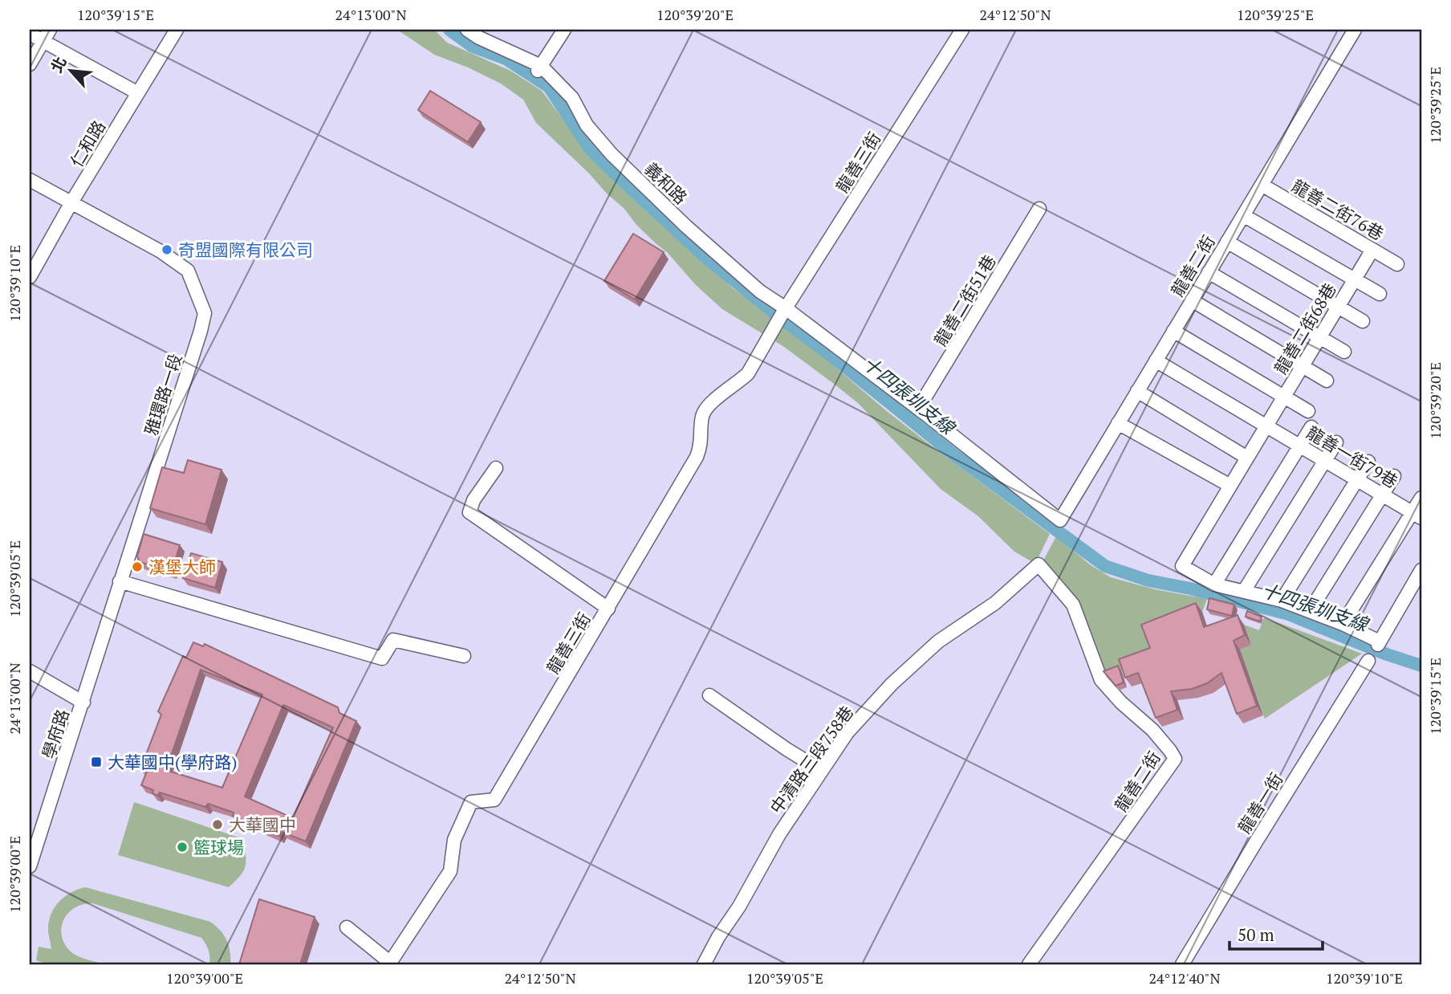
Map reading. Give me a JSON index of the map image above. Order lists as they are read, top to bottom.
{
  "streets": {
    "street": [
      "仁和路",
      "龍善三街",
      "義和路",
      "龍善二街76巷",
      "龍善二街",
      "龍善二街51巷",
      "龍善二街68巷",
      "雅環路一段",
      "龍善一街79巷",
      "學府路",
      "中清路三段758巷",
      "龍善一街"
    ]
  },
  "crossings": [
    ["仁和路", "雅環路一段"],
    ["龍善三街", "義和路"],
    ["龍善二街76巷", "龍善二街"],
    ["龍善二街76巷", "龍善二街68巷"],
    ["龍善二街", "龍善二街51巷"],
    ["龍善二街", "中清路三段758巷"],
    ["龍善二街68巷", "龍善一街79巷"],
    ["雅環路一段", "學府路"]
  ],
  "water": ["十四張圳支線"],
  "places": {
    "other": [
      "奇盟國際有限公司",
      "漢堡大師",
      "大華國中",
      "籃球場"
    ],
    "transit": ["大華國中(學府路)"]
  },
  "scale_bar": "50 m",
  "north": "top left",
  "coordinates": [
    "120°39'15\"E",
    "24°13'00\"N",
    "120°39'20\"E",
    "24°12'50\"N",
    "120°39'25\"E",
    "120°39'10\"E",
    "120°39'05\"E",
    "120°39'00\"E",
    "24°12'40\"N"
  ]
}
